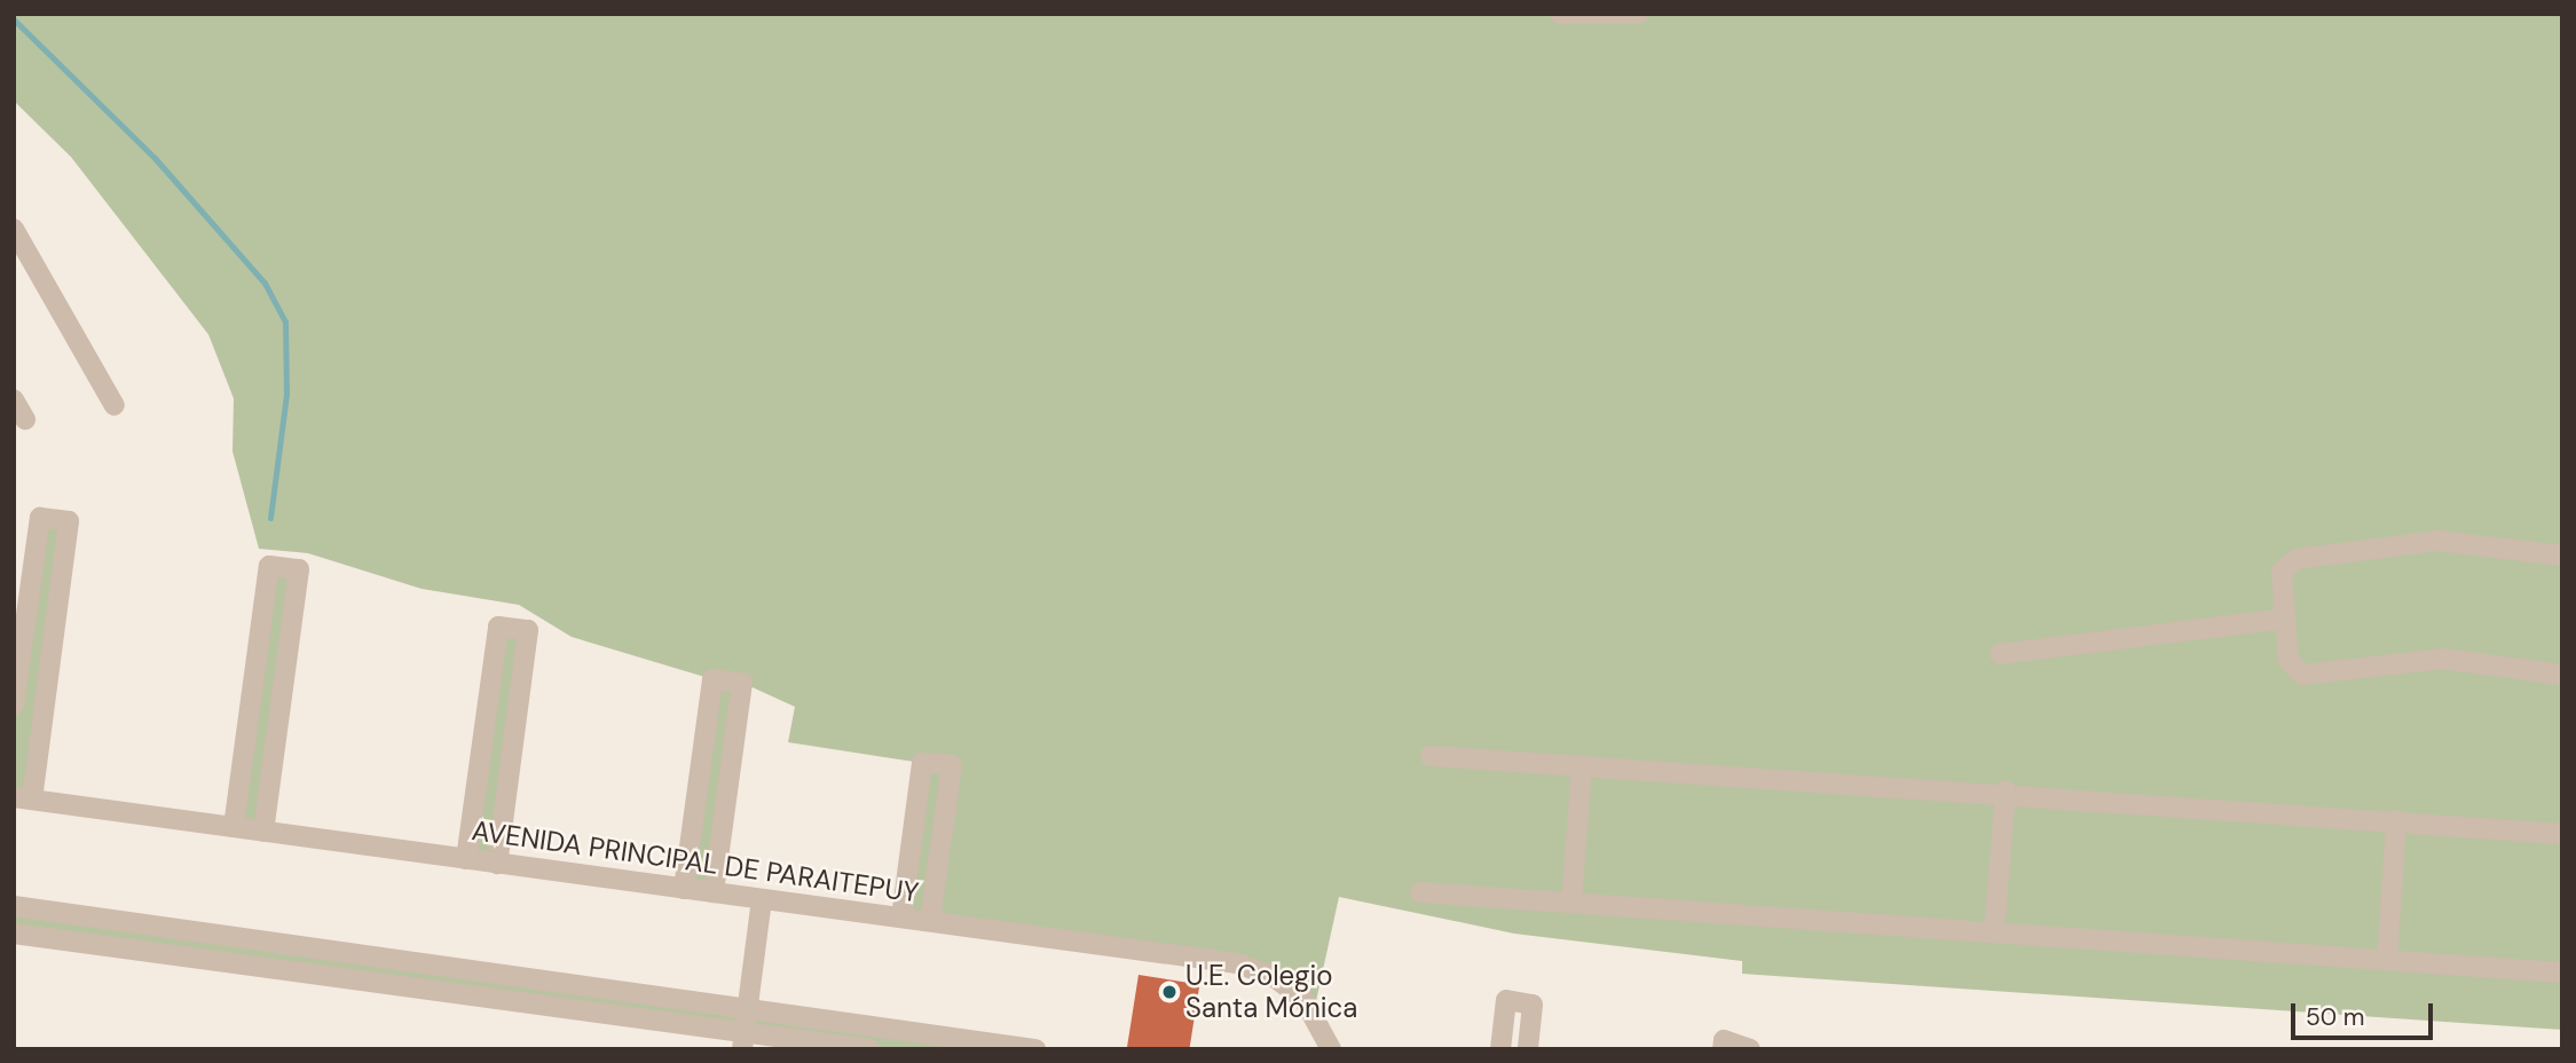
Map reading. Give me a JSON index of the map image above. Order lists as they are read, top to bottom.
{
  "streets": {
    "street": ["AVENIDA PRINCIPAL DE PARAITEPUY"]
  },
  "places": ["U.E. Colegio Santa Mónica"],
  "scale_bar": "50 m"
}
